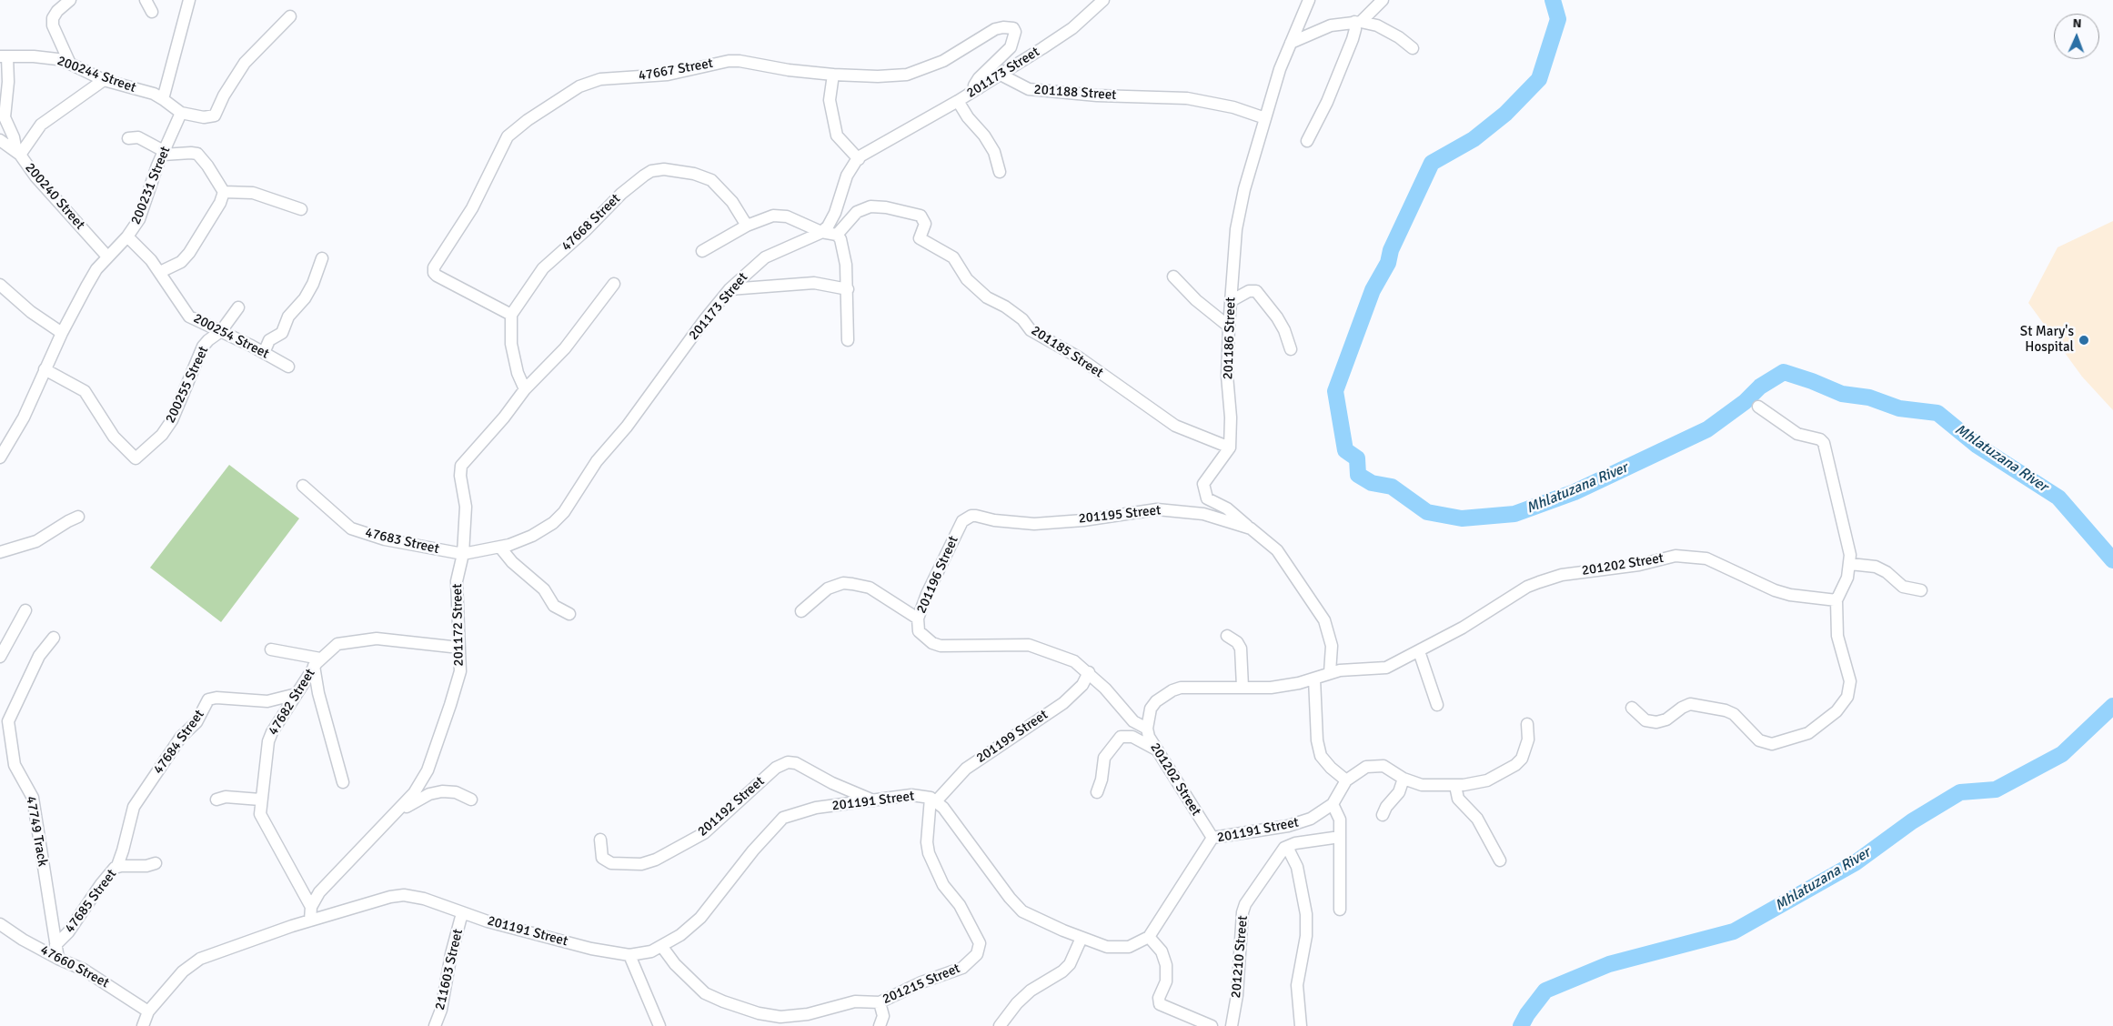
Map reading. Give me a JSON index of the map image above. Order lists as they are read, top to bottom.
{
  "streets": {
    "street": [
      "47667 Street",
      "201173 Street",
      "200244 Street",
      "201188 Street",
      "200231 Street",
      "200240 Street",
      "47668 Street",
      "200254 Street",
      "201186 Street",
      "201185 Street",
      "200255 Street",
      "201195 Street",
      "47683 Street",
      "201202 Street",
      "201196 Street",
      "201172 Street",
      "47682 Street",
      "201199 Street",
      "47684 Street",
      "201191 Street",
      "201192 Street",
      "47749 Track",
      "47685 Street",
      "201210 Street",
      "47660 Street",
      "211603 Street",
      "201215 Street"
    ]
  },
  "crossings": [
    ["47667 Street", "201173 Street"],
    ["47667 Street", "47668 Street"],
    ["201173 Street", "201188 Street"],
    ["201173 Street", "47683 Street"],
    ["201173 Street", "201172 Street"],
    ["201188 Street", "201186 Street"],
    ["200231 Street", "200240 Street"],
    ["200231 Street", "200254 Street"],
    ["200231 Street", "200255 Street"],
    ["200254 Street", "200255 Street"],
    ["201186 Street", "201185 Street"],
    ["201195 Street", "201202 Street"],
    ["201195 Street", "201196 Street"],
    ["47683 Street", "201172 Street"],
    ["201202 Street", "201196 Street"],
    ["201202 Street", "201191 Street"],
    ["201196 Street", "201199 Street"],
    ["201172 Street", "47682 Street"],
    ["201172 Street", "201191 Street"],
    ["47682 Street", "47684 Street"],
    ["201199 Street", "201191 Street"],
    ["201199 Street", "201215 Street"],
    ["47684 Street", "47685 Street"],
    ["201191 Street", "201192 Street"],
    ["201191 Street", "47660 Street"],
    ["201191 Street", "211603 Street"],
    ["201191 Street", "201215 Street"],
    ["47749 Track", "47685 Street"],
    ["47749 Track", "47660 Street"]
  ],
  "water": ["Mhlatuzana River"],
  "places": ["St Mary's Hospital"],
  "north": "top"
}
